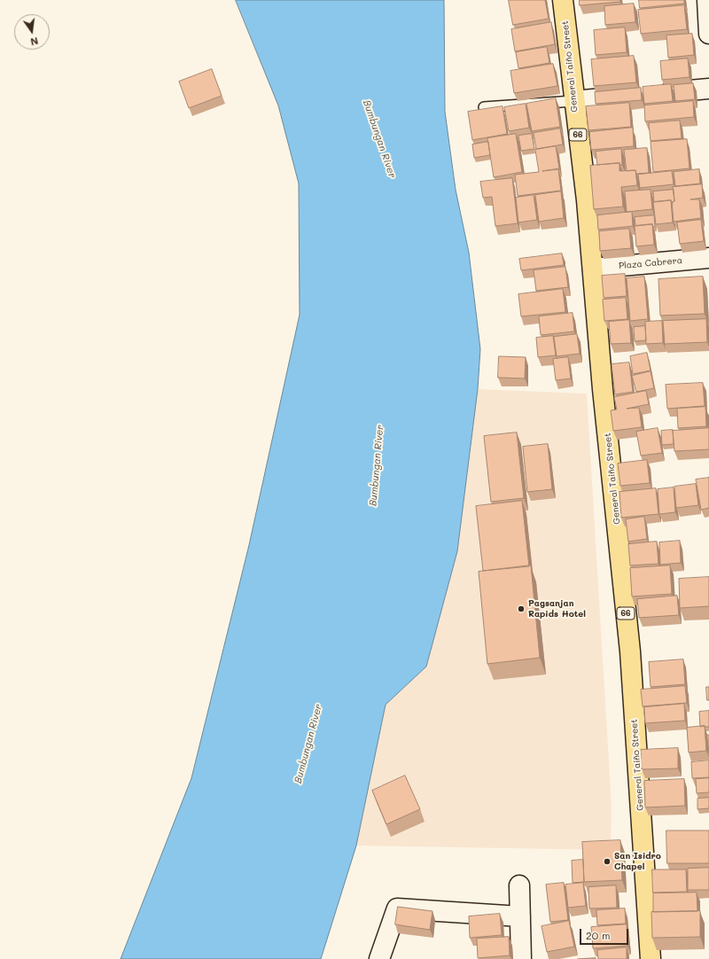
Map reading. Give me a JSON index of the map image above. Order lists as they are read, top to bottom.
{
  "streets": {
    "main road": ["General Taiño Street", "66"],
    "street": ["Plaza Cabrera"]
  },
  "crossings": [
    ["General Taiño Street", "Plaza Cabrera"]
  ],
  "water": ["Bumbungan River"],
  "places": ["Pagsanjan Rapids Hotel", "San Isidro Chapel"],
  "scale_bar": "20 m",
  "north": "bottom"
}
